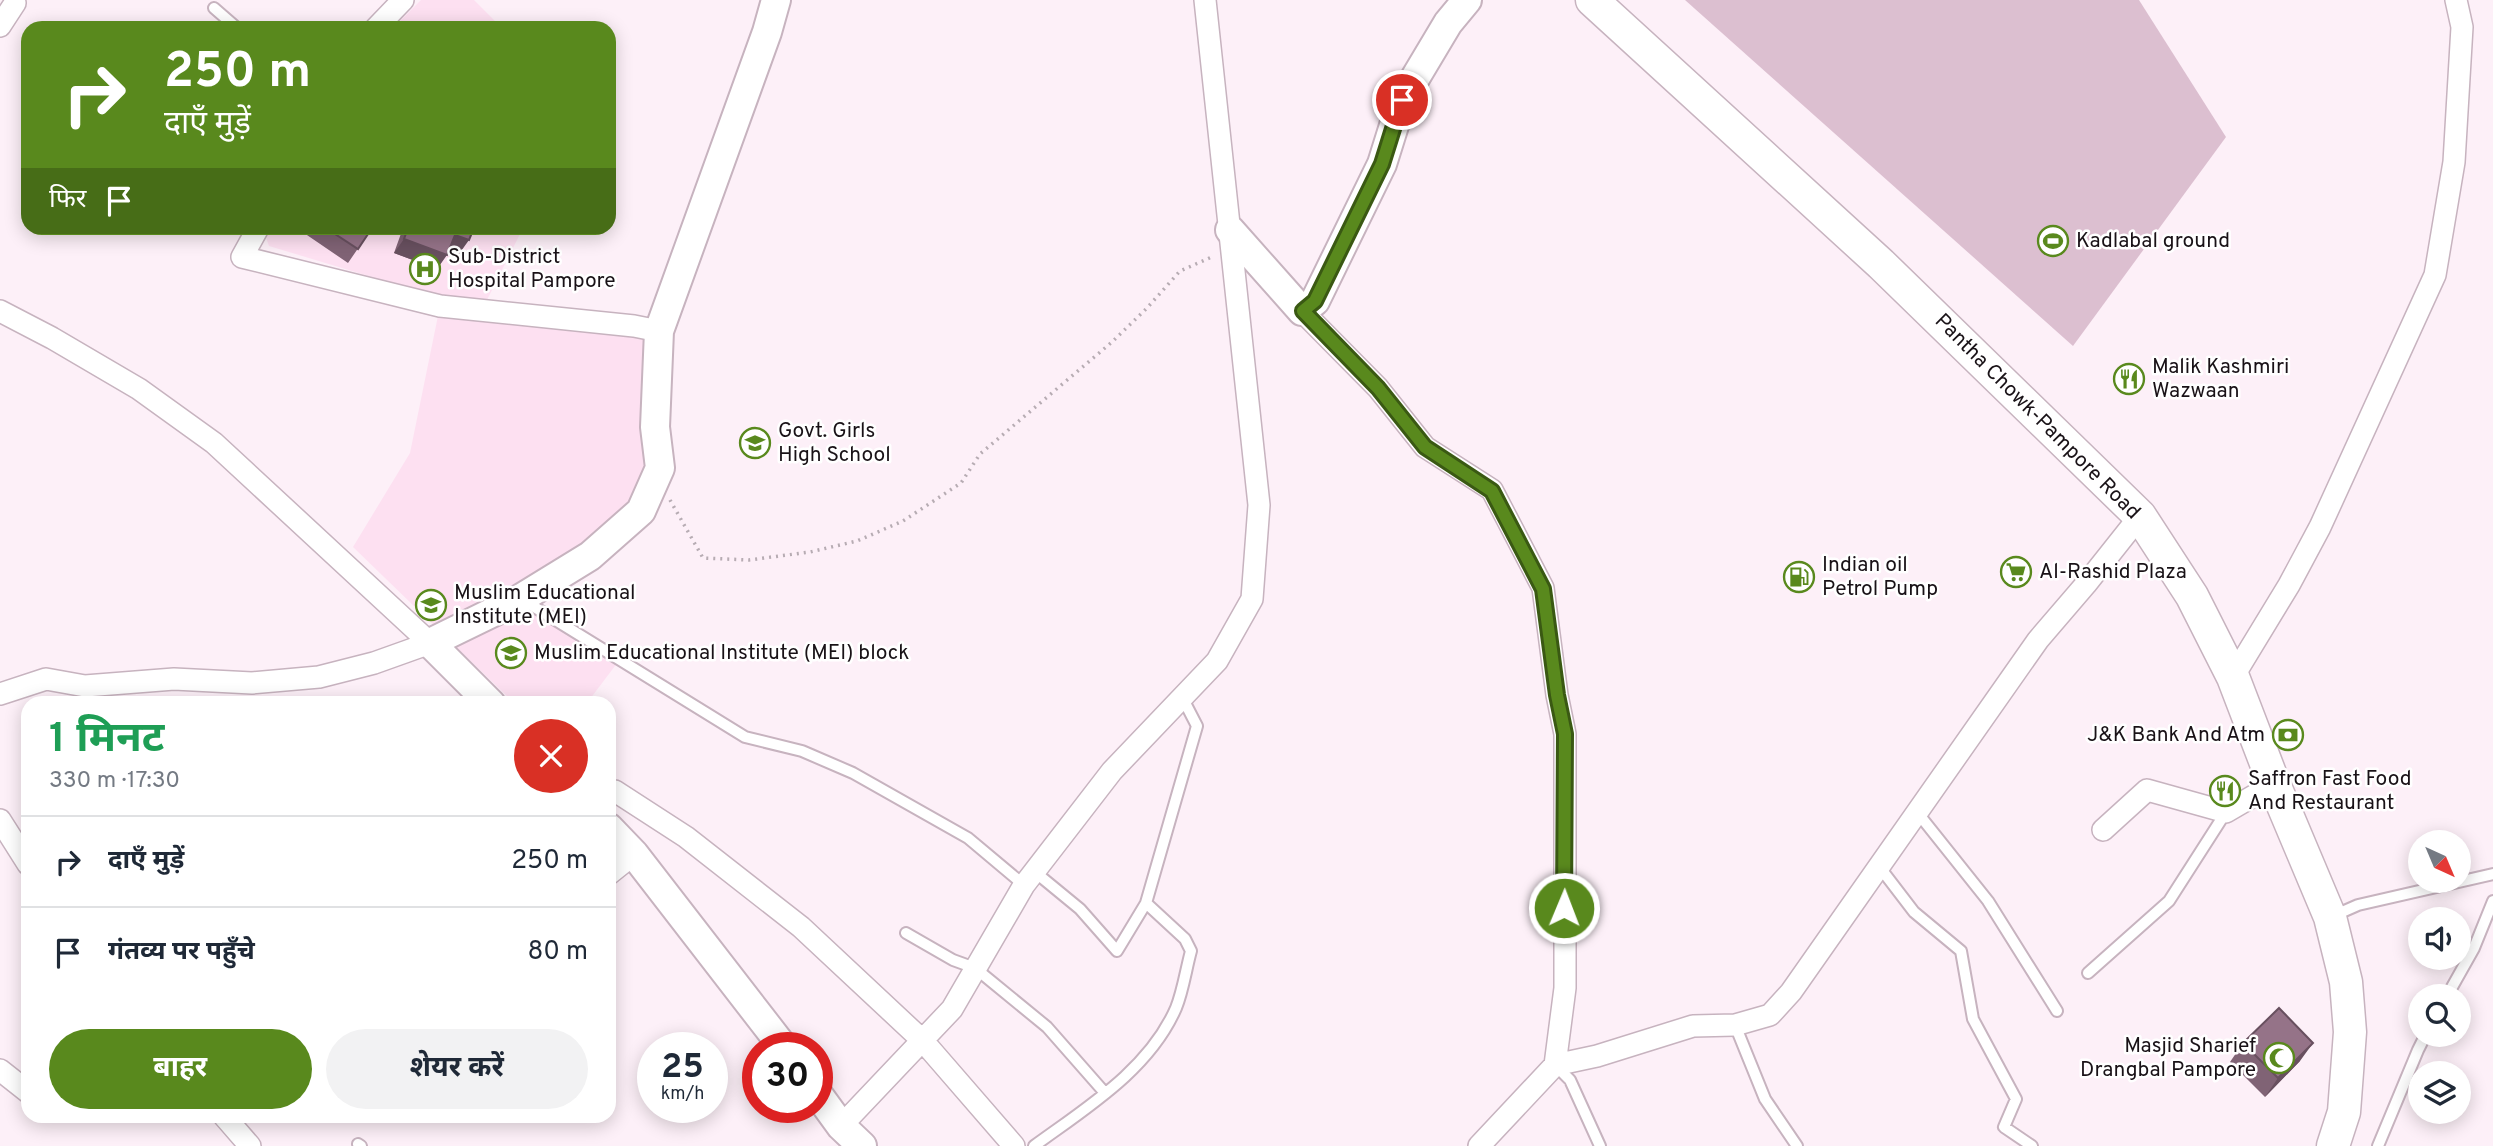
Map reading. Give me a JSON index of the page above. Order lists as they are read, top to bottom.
{
  "streets": {
    "main road": ["Pantha Chowk-Pampore Road"]
  },
  "places": {
    "sports": ["Kadlabal ground"],
    "hospital": ["Sub-District Hospital Pampore"],
    "restaurant": ["Malik Kashmiri Wazwaan", "Saffron Fast Food And Restaurant"],
    "school or university": ["Govt. Girls High School", "Muslim Educational Institute (MEI)", "Muslim Educational Institute (MEI) block"],
    "supermarket": ["Al-Rashid Plaza"],
    "fuel station": ["Indian oil Petrol Pump"],
    "bank": ["J&K Bank And Atm"],
    "mosque": ["Masjid Sharief Drangbal Pampore"]
  },
  "north": "bottom right",
  "page": {
    "turn": ["250 m", "दाएँ मुड़ें"],
    "then": "फिर",
    "heading": ["1 मिनट", "330 m · 17:30"],
    "list": [
      {
        "name": "दाएँ मुड़ें",
        "value": "250 m"
      },
      {
        "name": "गंतव्य पर पहुँचे",
        "value": "80 m"
      }
    ],
    "buttons": ["बाहर", "शेयर करें"],
    "speed": "25 km/h",
    "limit": "30"
  }
}
